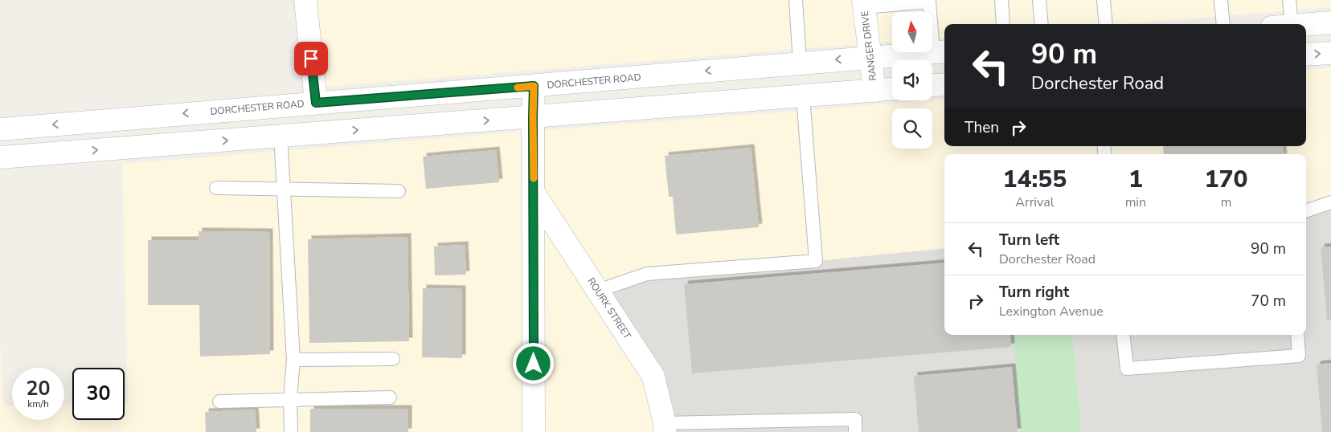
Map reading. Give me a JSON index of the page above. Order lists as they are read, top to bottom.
{
  "streets": {
    "main road": ["RANGER DRIVE", "DORCHESTER ROAD", "ROURK STREET"]
  },
  "crossings": [
    ["RANGER DRIVE", "DORCHESTER ROAD"]
  ],
  "north": "top",
  "page": {
    "turn": ["90 m", "Dorchester Road"],
    "then": "Then",
    "eta": [
      "14:55",
      "Arrival",
      "1",
      "min",
      "170",
      "m"
    ],
    "list": [
      {
        "name": "Turn left",
        "note": "Dorchester Road",
        "value": "90 m"
      },
      {
        "name": "Turn right",
        "note": "Lexington Avenue",
        "value": "70 m"
      }
    ],
    "speed": "20 km/h",
    "limit": "30"
  }
}
